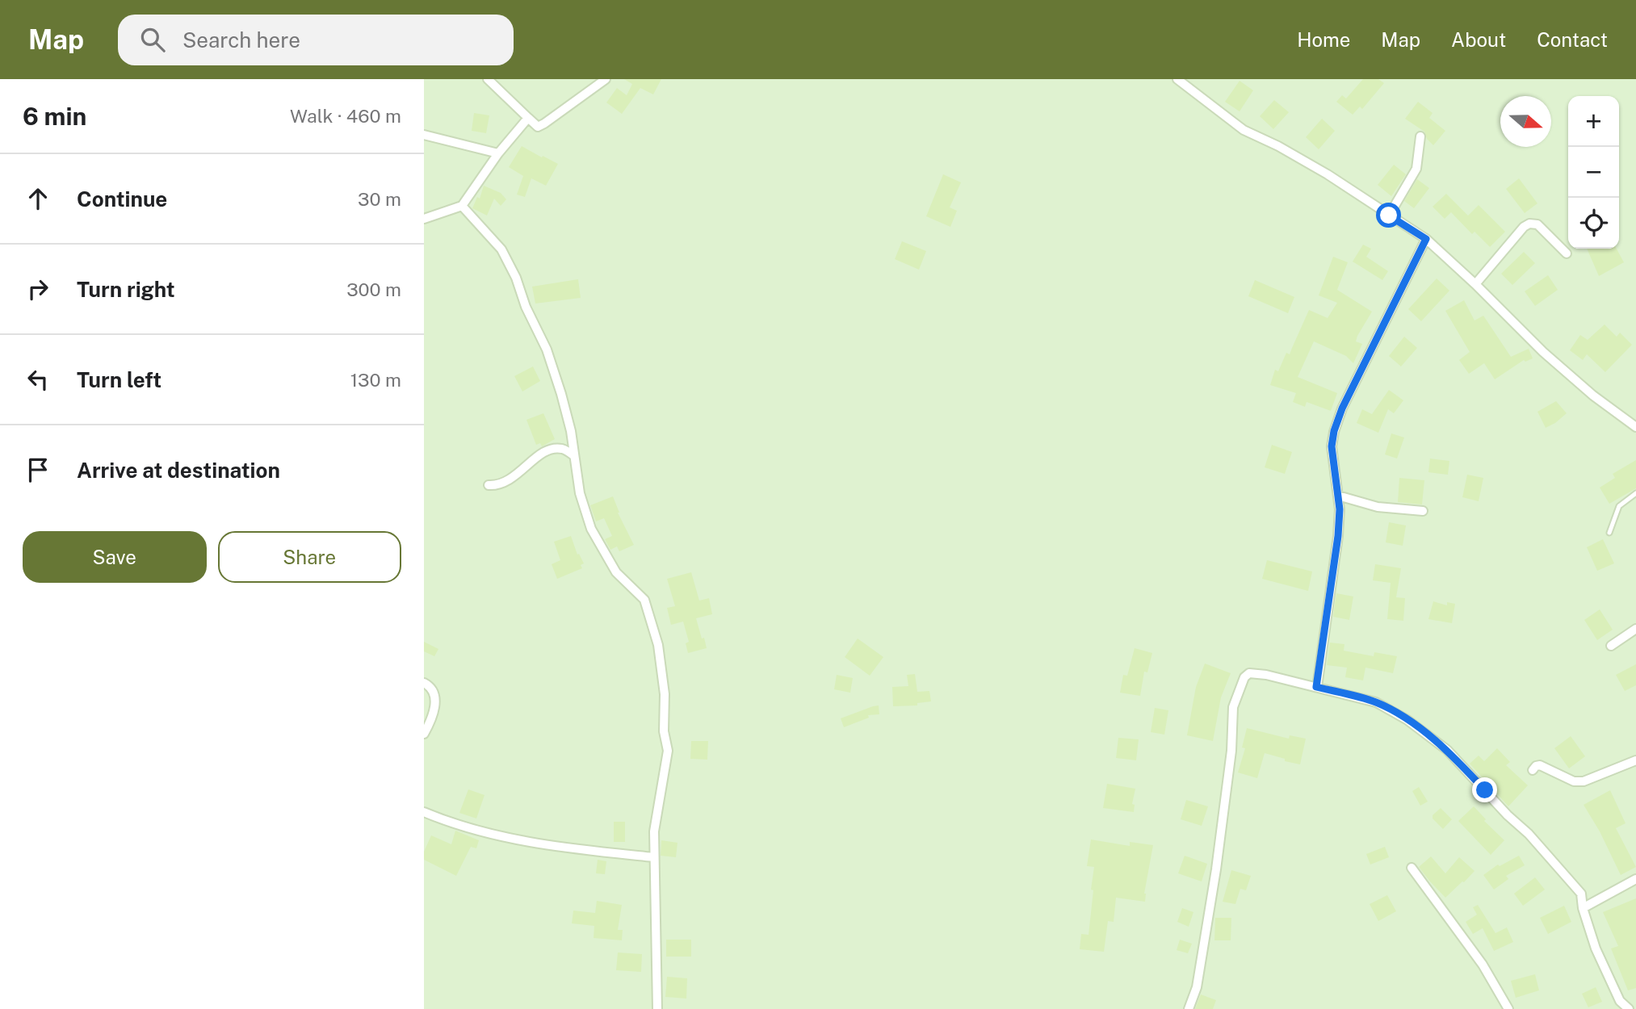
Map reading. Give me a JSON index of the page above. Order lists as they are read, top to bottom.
{
  "north": "right",
  "page": {
    "header": "Map",
    "search": "Search here",
    "nav": [
      "Home",
      "Map",
      "About",
      "Contact"
    ],
    "heading": ["6 min", "Walk · 460 m"],
    "map_buttons": ["+", "−"],
    "list": [
      ["Continue", "30 m"],
      ["Turn right", "300 m"],
      ["Turn left", "130 m"],
      "Arrive at destination"
    ],
    "buttons": ["Save", "Share"]
  }
}
